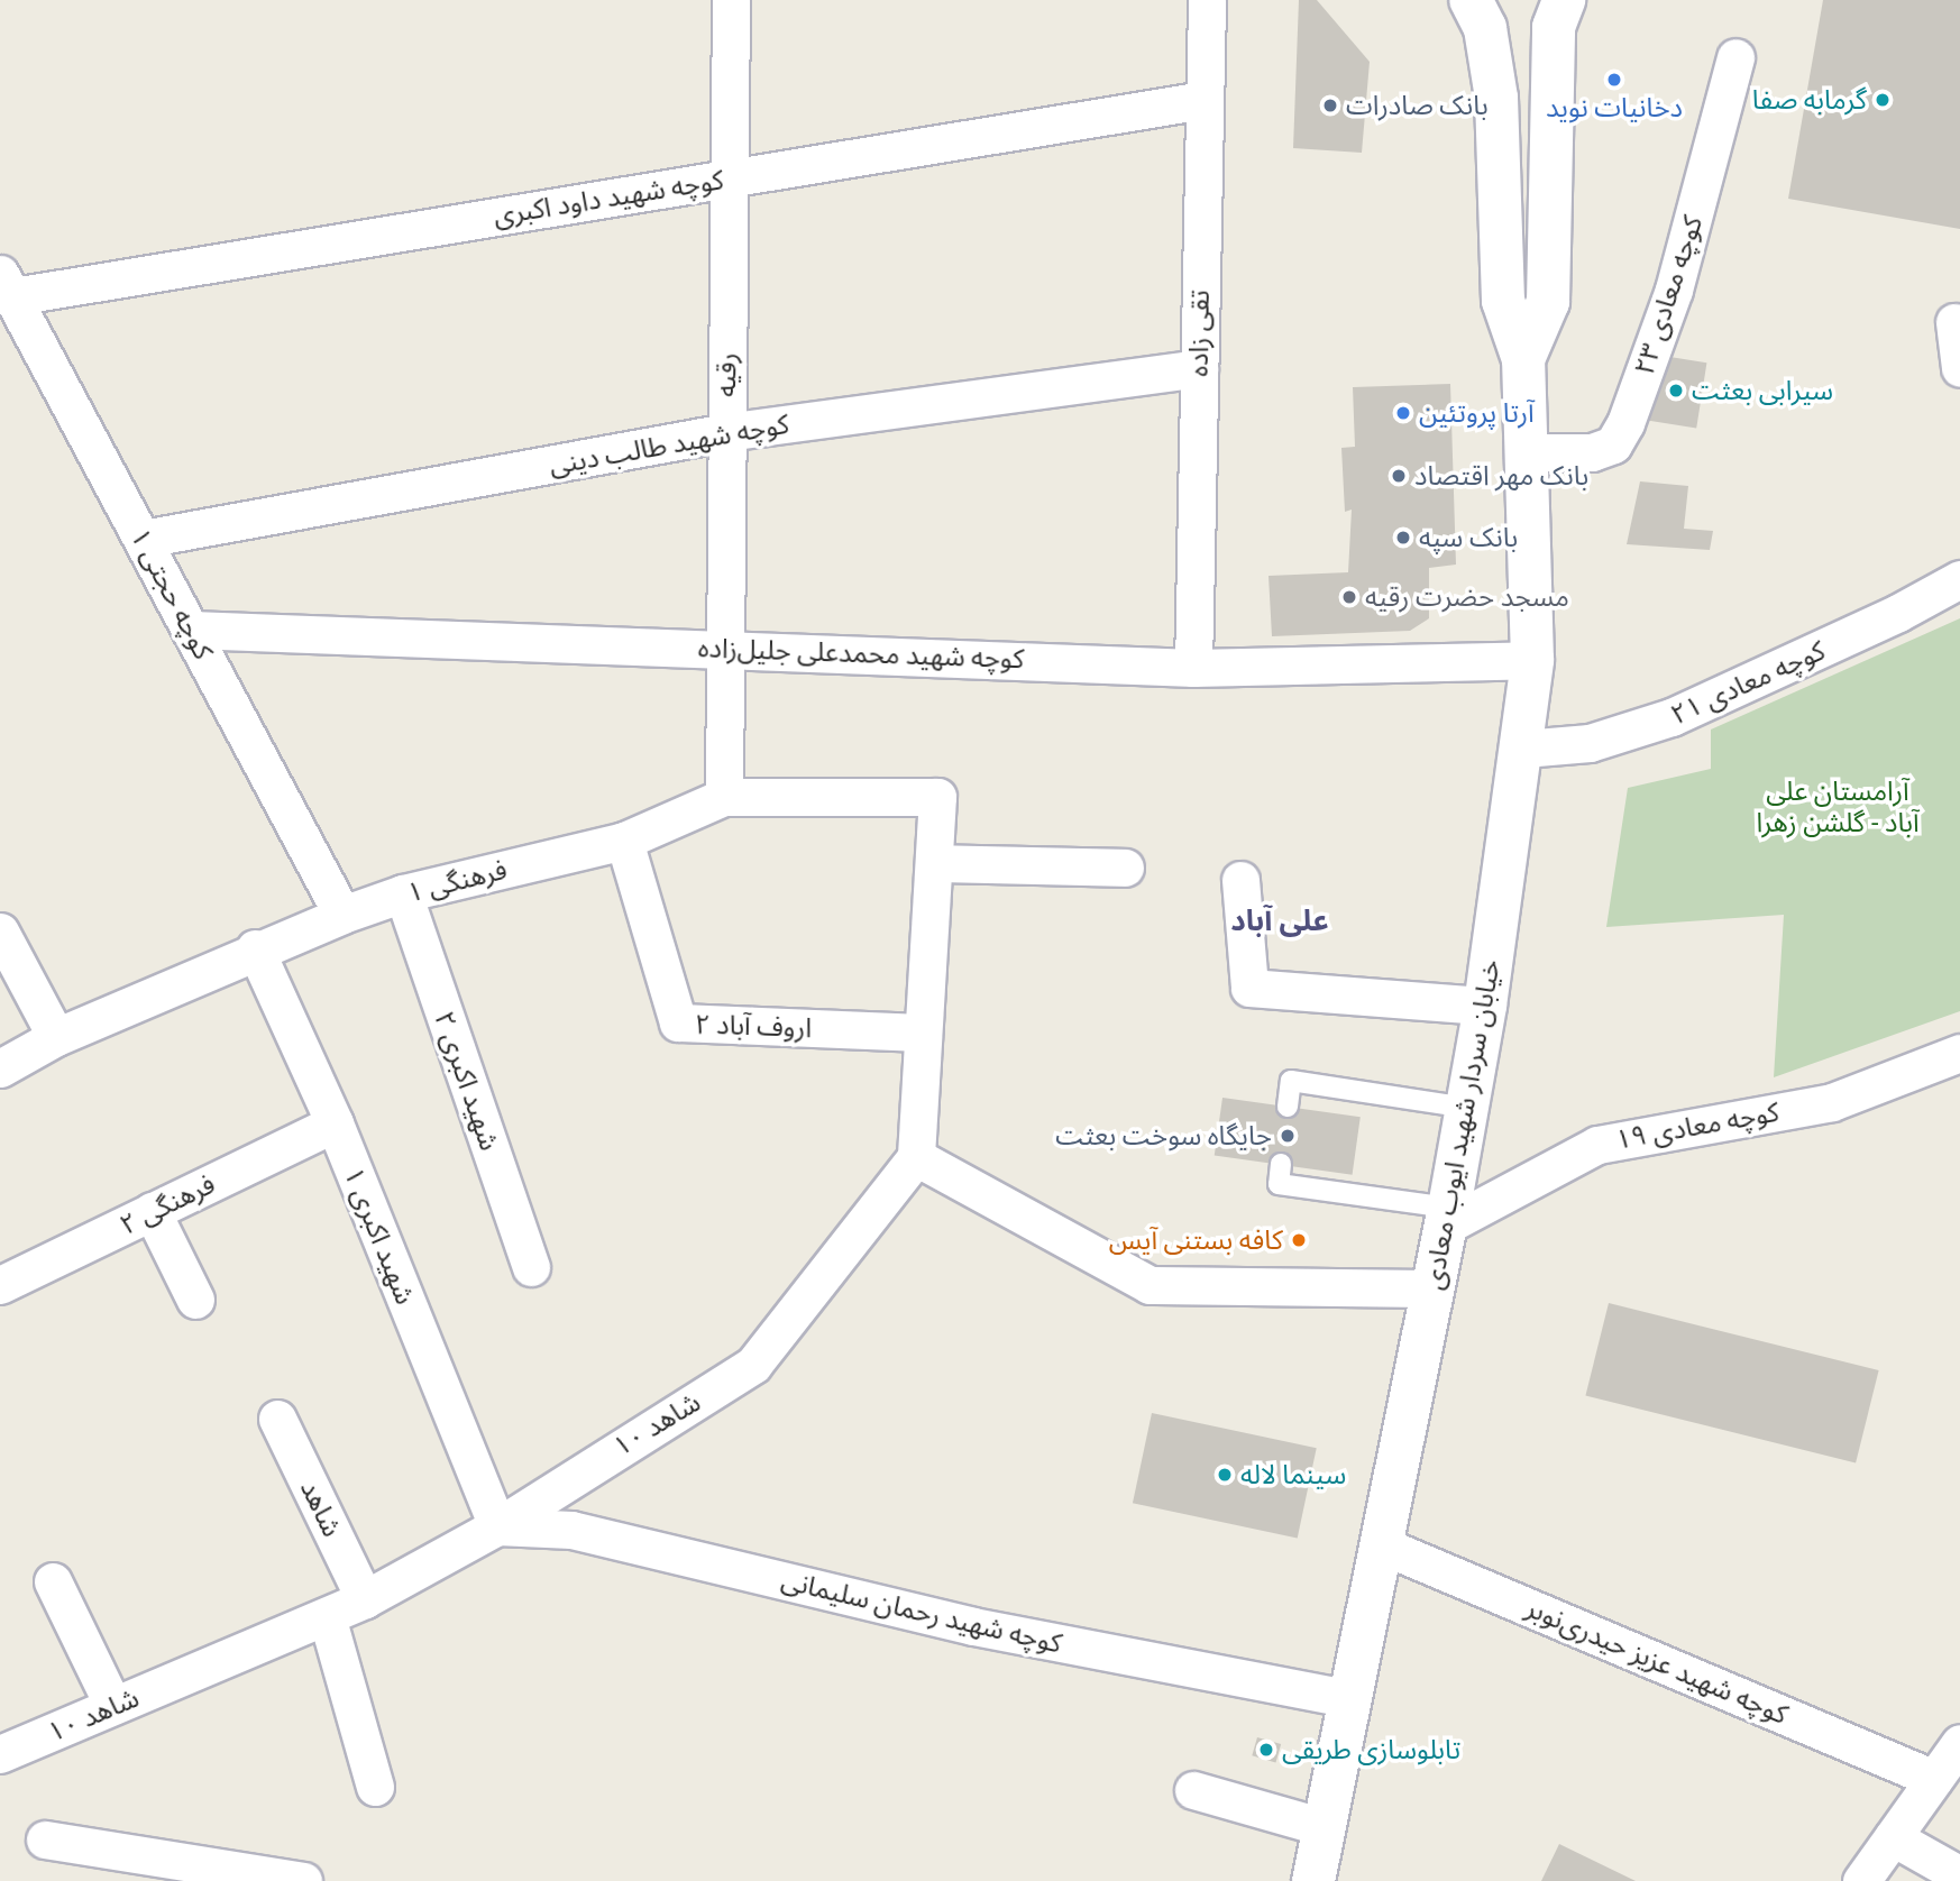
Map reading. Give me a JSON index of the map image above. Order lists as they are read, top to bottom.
{
  "streets": {
    "main road": ["خیابان سردار شهید ایوب معادی"],
    "street": [
      "کوچه شهید داود اکبری",
      "کوچه معادی ۲۳",
      "تقی زاده",
      "رقیه",
      "کوچه شهید طالب دینی",
      "کوچه حجتی ۱",
      "کوچه شهید محمدعلی جلیل‌زاده",
      "کوچه معادی ۲۱",
      "فرهنگی ۱",
      "اروف آباد ۲",
      "شهید اکبری ۲",
      "کوچه معادی ۱۹",
      "فرهنگی ۲",
      "شهید اکبری ۱",
      "شاهد ۱۰",
      "شاهد",
      "کوچه شهید رحمان سلیمانی",
      "کوچه شهید عزیز حیدری‌نوبر"
    ]
  },
  "crossings": [
    ["کوچه شهید داود اکبری", "تقی زاده"],
    ["کوچه شهید داود اکبری", "رقیه"],
    ["کوچه شهید داود اکبری", "کوچه حجتی ۱"],
    ["کوچه معادی ۲۳", "خیابان سردار شهید ایوب معادی"],
    ["تقی زاده", "کوچه شهید طالب دینی"],
    ["تقی زاده", "کوچه شهید محمدعلی جلیل‌زاده"],
    ["رقیه", "کوچه شهید طالب دینی"],
    ["رقیه", "کوچه شهید محمدعلی جلیل‌زاده"],
    ["رقیه", "فرهنگی ۱"],
    ["کوچه شهید طالب دینی", "کوچه حجتی ۱"],
    ["کوچه حجتی ۱", "کوچه شهید محمدعلی جلیل‌زاده"],
    ["کوچه حجتی ۱", "فرهنگی ۱"],
    ["کوچه شهید محمدعلی جلیل‌زاده", "خیابان سردار شهید ایوب معادی"],
    ["کوچه معادی ۲۱", "خیابان سردار شهید ایوب معادی"],
    ["فرهنگی ۱", "اروف آباد ۲"],
    ["فرهنگی ۱", "شهید اکبری ۲"],
    ["فرهنگی ۱", "شهید اکبری ۱"],
    ["خیابان سردار شهید ایوب معادی", "کوچه معادی ۱۹"],
    ["خیابان سردار شهید ایوب معادی", "کوچه شهید رحمان سلیمانی"],
    ["خیابان سردار شهید ایوب معادی", "کوچه شهید عزیز حیدری‌نوبر"],
    ["فرهنگی ۲", "شهید اکبری ۱"],
    ["شهید اکبری ۱", "شاهد ۱۰"],
    ["شهید اکبری ۱", "کوچه شهید رحمان سلیمانی"],
    ["شاهد ۱۰", "شاهد"],
    ["شاهد ۱۰", "کوچه شهید رحمان سلیمانی"]
  ],
  "districts": ["علی آباد"],
  "parks": ["آرامستان علی آباد - گلشن زهرا"],
  "places": [
    "دخانیات نوید",
    "گرمابه صفا",
    "بانک صادرات",
    "سیرابی بعثت",
    "آرتا پروتئین",
    "بانک مهر اقتصاد",
    "بانک سپه",
    "مسجد حضرت رقیه",
    "جایگاه سوخت بعثت",
    "کافه بستنی آیس",
    "سینما لاله",
    "تابلوسازی طریقی"
  ]
}
